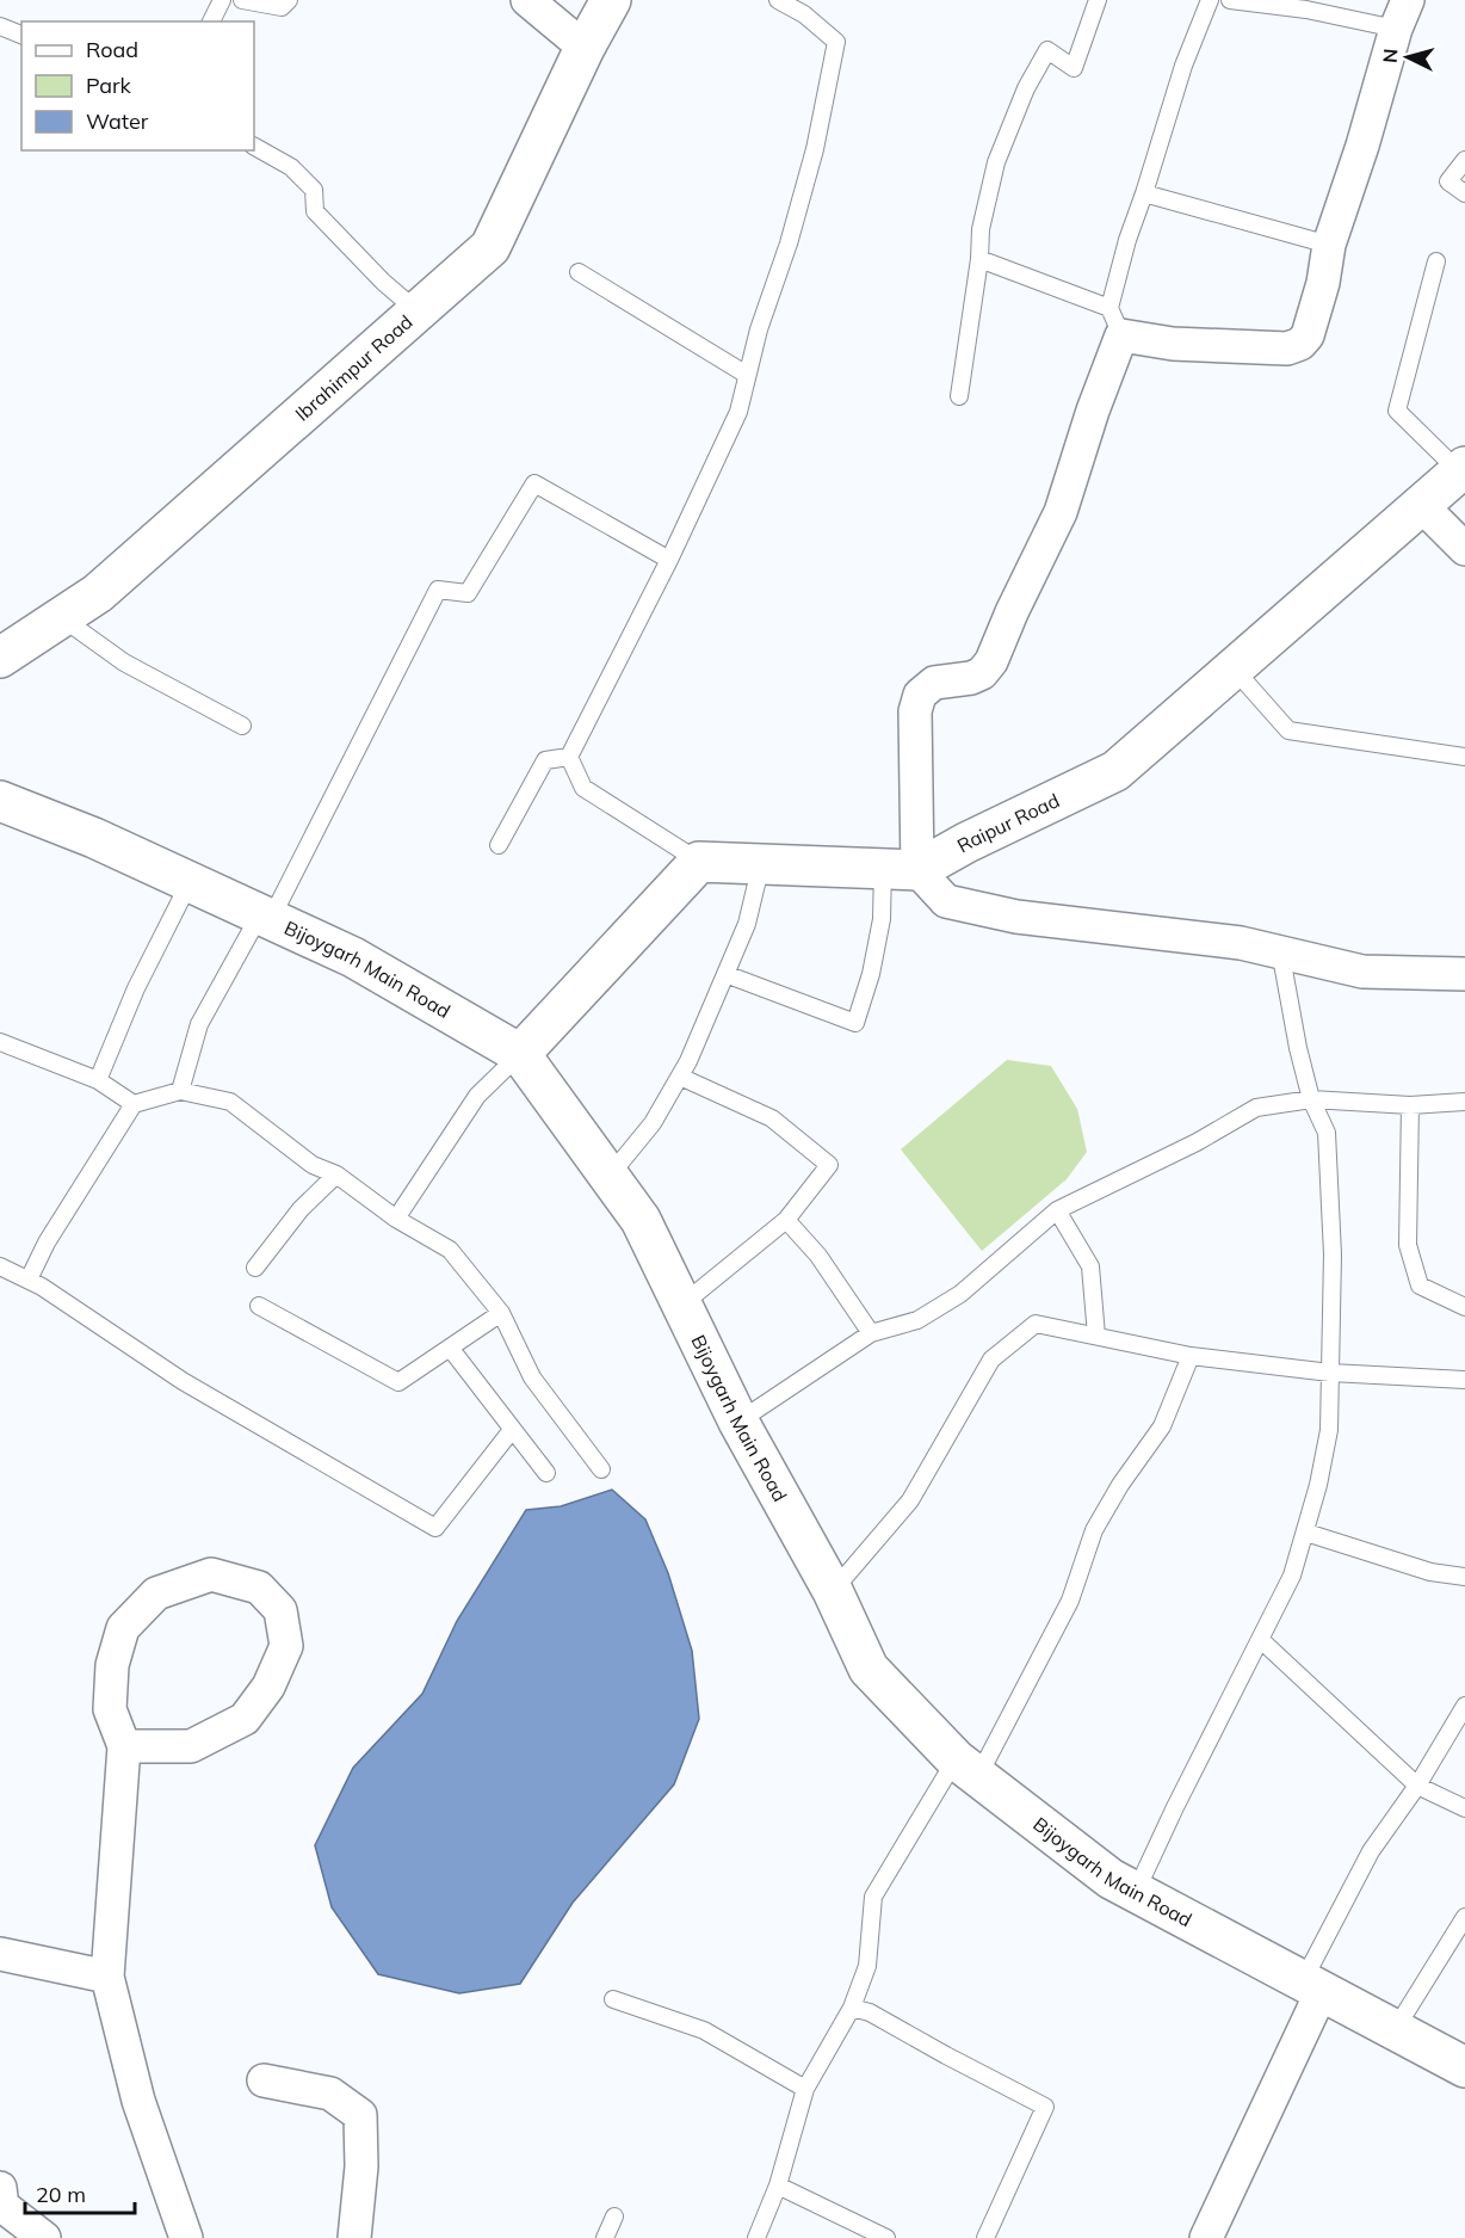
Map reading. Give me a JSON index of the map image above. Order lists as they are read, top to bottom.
{
  "streets": {
    "street": ["Ibrahimpur Road", "Raipur Road", "Bijoygarh Main Road"]
  },
  "legend": ["Road", "Park", "Water"],
  "scale_bar": "20 m",
  "north": "left"
}
